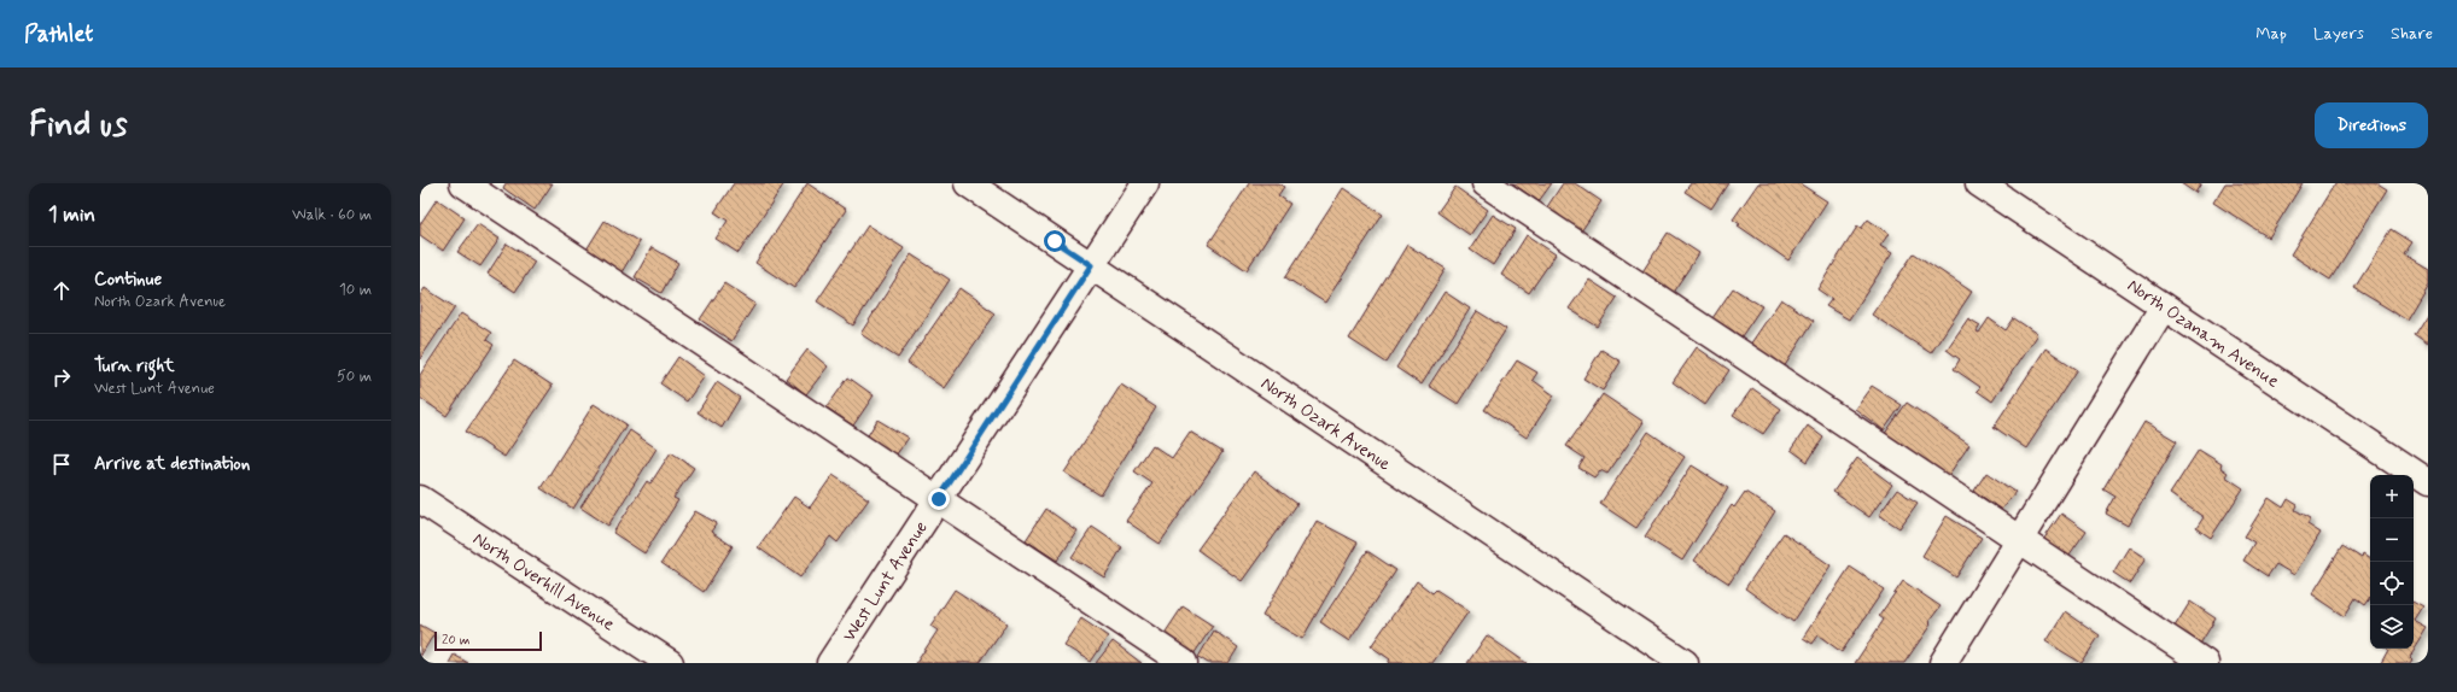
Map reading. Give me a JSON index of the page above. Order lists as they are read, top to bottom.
{
  "streets": {
    "street": [
      "North Ozanam Avenue",
      "North Ozark Avenue",
      "North Overhill Avenue",
      "West Lunt Avenue"
    ]
  },
  "crossings": [
    ["North Ozark Avenue", "West Lunt Avenue"]
  ],
  "scale_bar": "20 m",
  "page": {
    "header": "Pathlet",
    "nav": ["Map", "Layers", "Share"],
    "buttons": "Directions",
    "title": "Find us",
    "heading": ["1 min", "Walk · 60 m"],
    "list": [
      ["Continue", "North Ozark Avenue", "10 m"],
      ["Turn right", "West Lunt Avenue", "50 m"],
      "Arrive at destination"
    ],
    "map_buttons": ["+", "−"],
    "scale": "20 m"
  }
}
